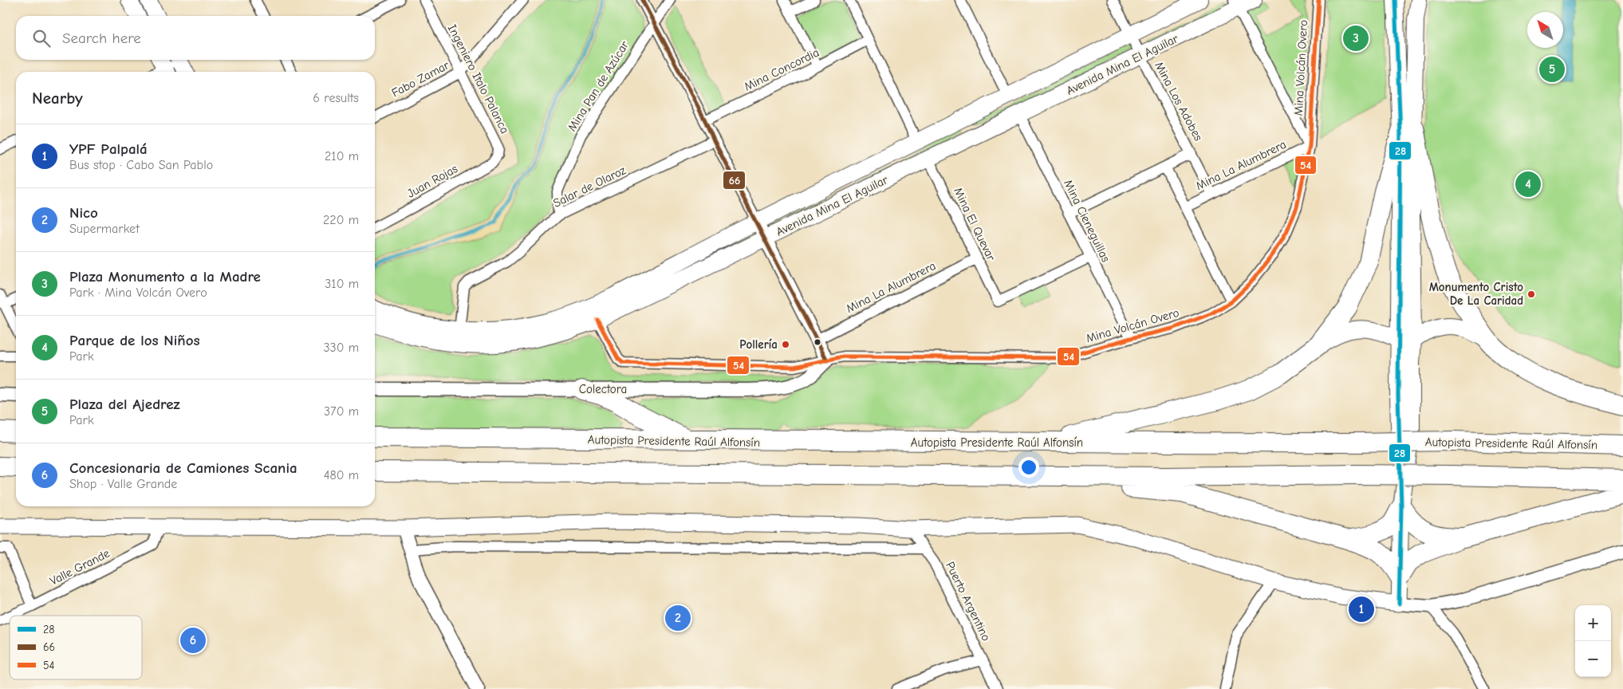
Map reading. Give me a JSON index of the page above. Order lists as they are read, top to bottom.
{
  "streets": {
    "highway": ["Autopista Presidente Raúl Alfonsín"],
    "main road": ["Avenida Mina El Aguilar"],
    "street": [
      "Mina Volcán Overo",
      "Mina Concordia",
      "Fabo Zamar",
      "Ingeniero Italo Palanca",
      "Mina Pan de Azúcar",
      "Mina Los Adobes",
      "Mina La Alumbrera",
      "Juan Rojas",
      "Salar de Olaroz",
      "Mina Cieneguillas",
      "Mina El Quevar",
      "Colectora",
      "Valle Grande",
      "Puerto Argentino"
    ]
  },
  "crossings": [
    ["Avenida Mina El Aguilar", "Mina Volcán Overo"],
    ["Avenida Mina El Aguilar", "Mina Los Adobes"],
    ["Avenida Mina El Aguilar", "Salar de Olaroz"],
    ["Avenida Mina El Aguilar", "Mina Cieneguillas"],
    ["Avenida Mina El Aguilar", "Mina El Quevar"],
    ["Mina Volcán Overo", "Mina La Alumbrera"],
    ["Mina Volcán Overo", "Mina Cieneguillas"],
    ["Mina Volcán Overo", "Colectora"],
    ["Fabo Zamar", "Ingeniero Italo Palanca"],
    ["Ingeniero Italo Palanca", "Juan Rojas"],
    ["Mina Pan de Azúcar", "Salar de Olaroz"],
    ["Mina Los Adobes", "Mina La Alumbrera"],
    ["Mina La Alumbrera", "Mina El Quevar"],
    ["Mina Cieneguillas", "Mina El Quevar"]
  ],
  "places": ["Monumento Cristo De La Caridad", "Pollería"],
  "lines": ["transit line 28", "transit line 66", "transit line 54"],
  "legend": ["28", "66", "54"],
  "north": "top left",
  "page": {
    "search": "Search here",
    "pins": [
      "3",
      "5",
      "4",
      "1",
      "2",
      "6"
    ],
    "heading": ["Nearby", "6 results"],
    "list": [
      {
        "mark": "1",
        "name": "YPF Palpalá",
        "note": "Bus stop · Cabo San Pablo",
        "value": "210 m"
      },
      {
        "mark": "2",
        "name": "Nico",
        "note": "Supermarket",
        "value": "220 m"
      },
      {
        "mark": "3",
        "name": "Plaza Monumento a la Madre",
        "note": "Park · Mina Volcán Overo",
        "value": "310 m"
      },
      {
        "mark": "4",
        "name": "Parque de los Niños",
        "note": "Park",
        "value": "330 m"
      },
      {
        "mark": "5",
        "name": "Plaza del Ajedrez",
        "note": "Park",
        "value": "370 m"
      },
      {
        "mark": "6",
        "name": "Concesionaria de Camiones Scania",
        "note": "Shop · Valle Grande",
        "value": "480 m"
      }
    ],
    "map_buttons": ["+", "−"]
  }
}
